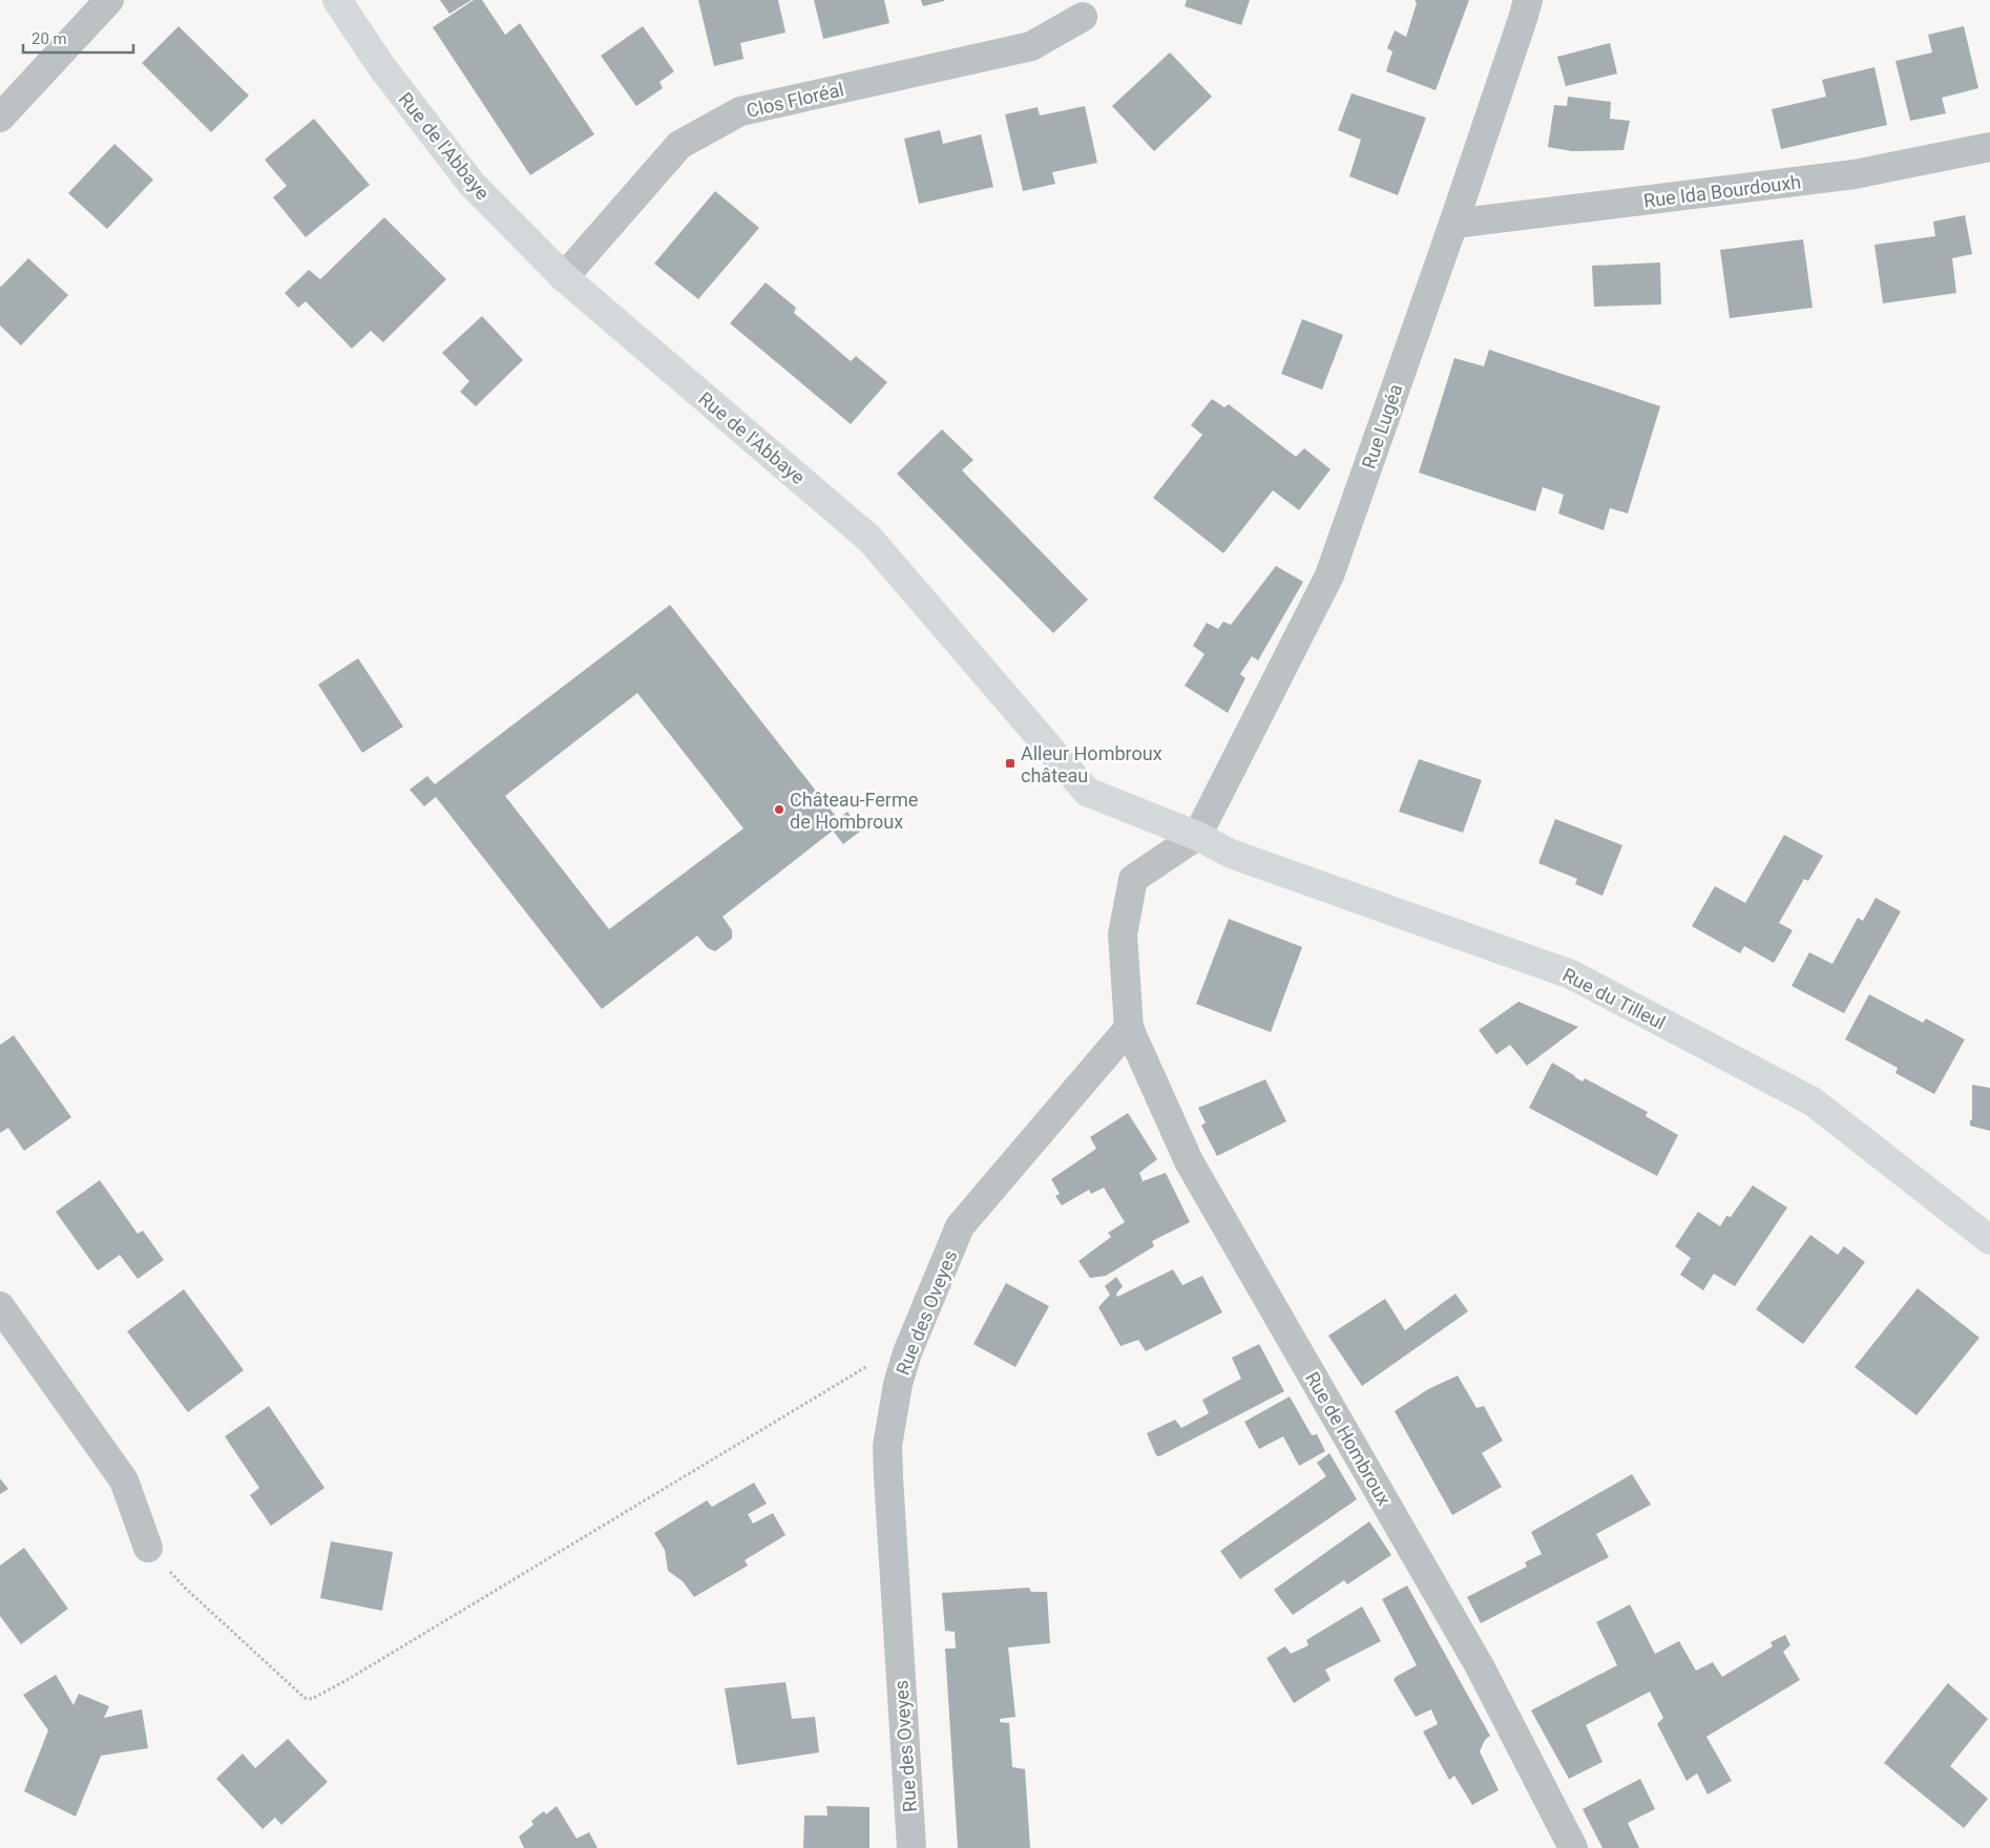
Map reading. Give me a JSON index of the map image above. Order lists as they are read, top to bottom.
{
  "streets": {
    "street": [
      "Clos Floréal",
      "Rue de l'Abbaye",
      "Rue Ida Bourdouxh",
      "Rue Lugéa",
      "Rue du Tilleul",
      "Rue des Oveyes",
      "Rue de Hombroux"
    ]
  },
  "crossings": [
    ["Clos Floréal", "Rue de l'Abbaye"],
    ["Rue de l'Abbaye", "Rue Lugéa"],
    ["Rue de l'Abbaye", "Rue du Tilleul"],
    ["Rue Ida Bourdouxh", "Rue Lugéa"],
    ["Rue Lugéa", "Rue du Tilleul"],
    ["Rue des Oveyes", "Rue de Hombroux"]
  ],
  "places": {
    "transit": ["Alleur Hombroux château"],
    "other": ["Château-Ferme de Hombroux"]
  },
  "scale_bar": "20 m"
}
